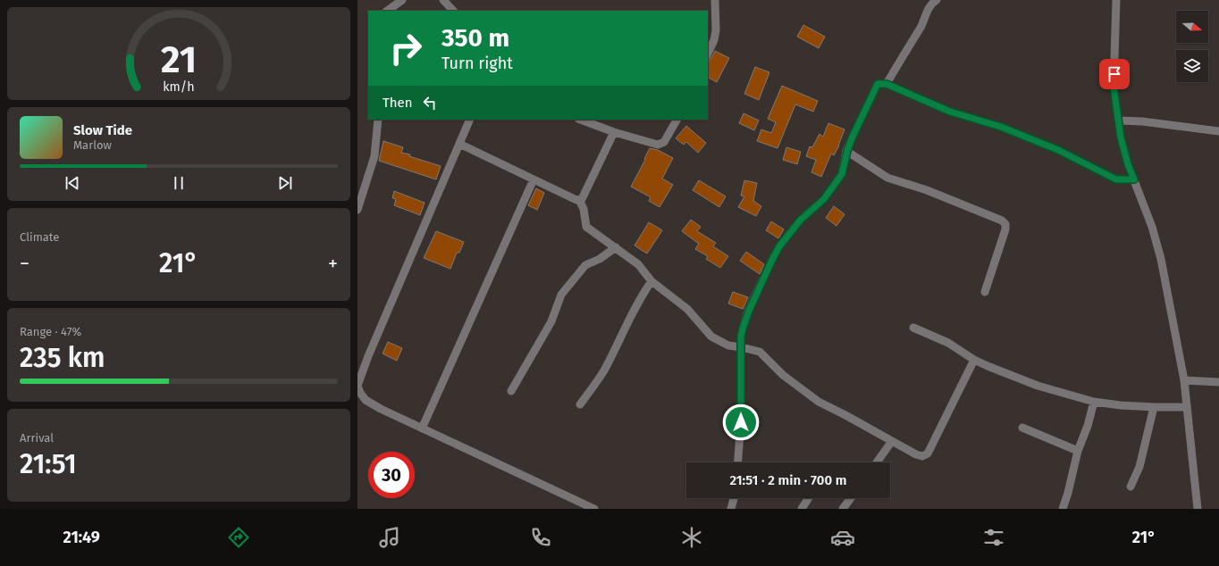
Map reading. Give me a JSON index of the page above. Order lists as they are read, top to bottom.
{
  "north": "right",
  "page": {
    "turn": ["350 m", "Turn right"],
    "then": "Then",
    "song": ["Slow Tide", "Marlow"],
    "tile": [
      "Climate",
      ["Range · 47%", "235 km"],
      ["Arrival", "21:51"]
    ],
    "heat": ["−", "21°", "+"],
    "limit": "30",
    "trip": "21:51 · 2 min · 700 m",
    "tabs": ["21:49", "21°"],
    "gauge": ["21", "km/h"]
  }
}
